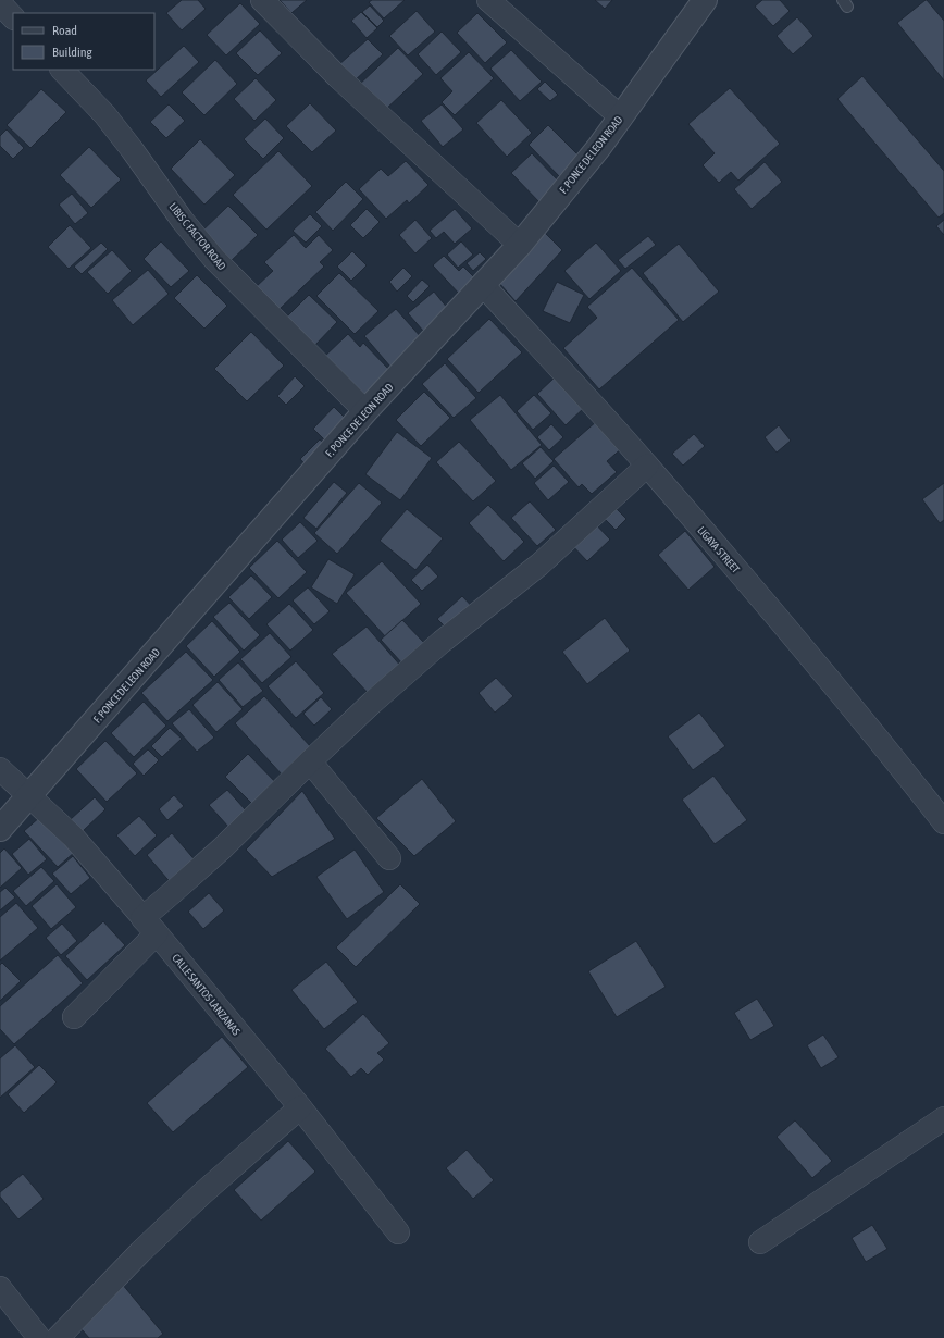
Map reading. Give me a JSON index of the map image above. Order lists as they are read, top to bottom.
{
  "streets": {
    "street": [
      "F. PONCE DE LEON ROAD",
      "LIBIS C FACTOR ROAD",
      "LIGAYA STREET",
      "CALLE SANTOS LANZANAS"
    ]
  },
  "crossings": [
    ["F. PONCE DE LEON ROAD", "LIBIS C FACTOR ROAD"],
    ["F. PONCE DE LEON ROAD", "LIGAYA STREET"],
    ["F. PONCE DE LEON ROAD", "CALLE SANTOS LANZANAS"]
  ],
  "legend": ["Road", "Building"]
}
